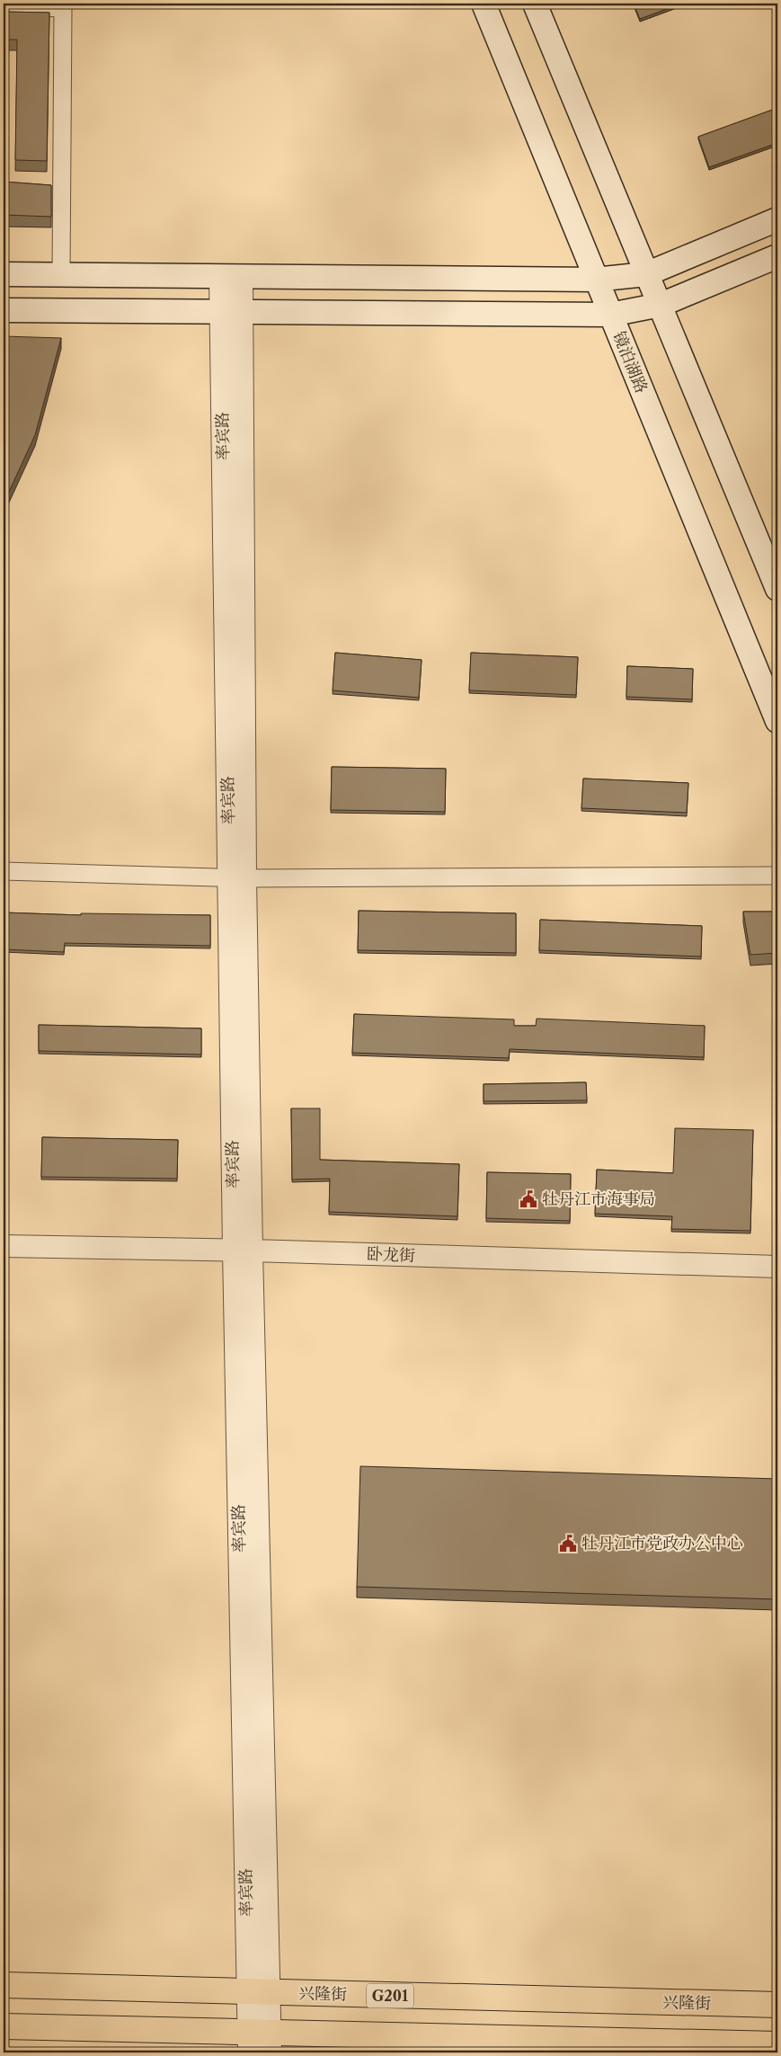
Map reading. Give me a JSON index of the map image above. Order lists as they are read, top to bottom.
{
  "streets": {
    "highway": ["兴隆街", "G201"],
    "main road": ["镜泊湖路"],
    "street": ["率宾路", "卧龙街"]
  },
  "crossings": [
    ["率宾路", "卧龙街"],
    ["率宾路", "兴隆街"]
  ],
  "places": {
    "public building": ["牡丹江市海事局", "牡丹江市党政办公中心"]
  }
}
